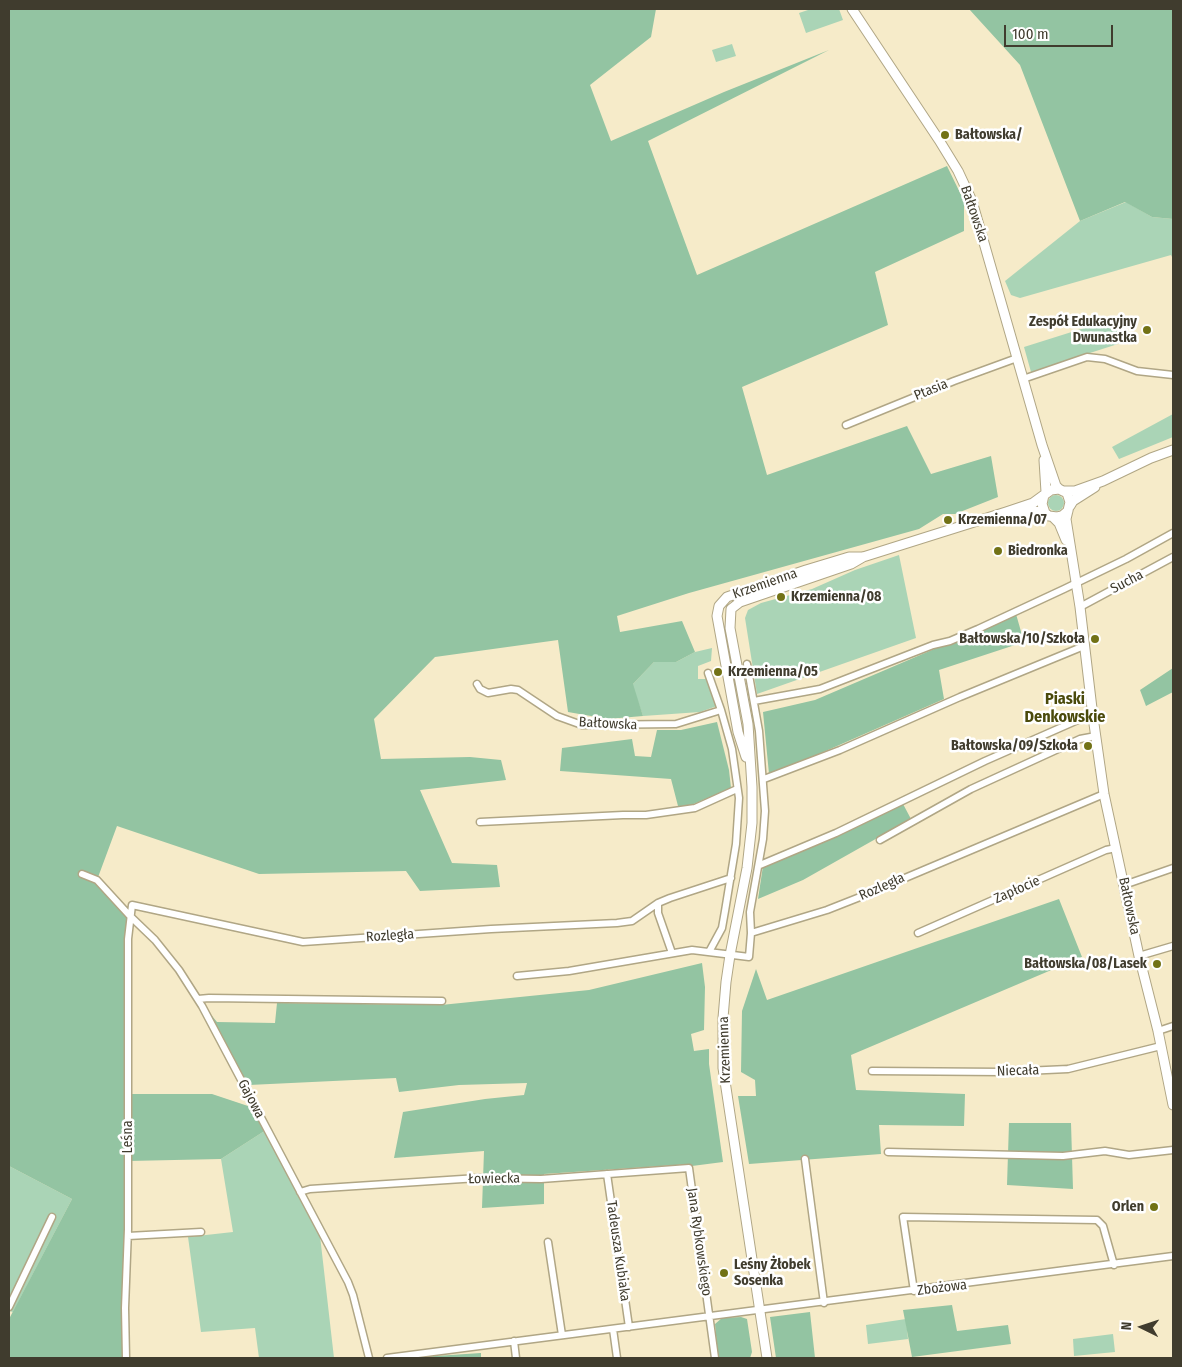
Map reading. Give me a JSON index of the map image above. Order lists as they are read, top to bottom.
{
  "streets": {
    "main road": ["Bałtowska", "Krzemienna"],
    "street": [
      "Ptasia",
      "Sucha",
      "Rozległa",
      "Zapłocie",
      "Niecała",
      "Gajowa",
      "Leśna",
      "Łowiecka",
      "Jana Rybkowskiego",
      "Tadeusza Kubiaka",
      "Zbożowa"
    ]
  },
  "crossings": [
    ["Bałtowska", "Ptasia"],
    ["Bałtowska", "Sucha"],
    ["Bałtowska", "Krzemienna"],
    ["Bałtowska", "Rozległa"],
    ["Bałtowska", "Zapłocie"],
    ["Bałtowska", "Niecała"],
    ["Krzemienna", "Zbożowa"],
    ["Rozległa", "Gajowa"],
    ["Rozległa", "Leśna"],
    ["Gajowa", "Leśna"],
    ["Gajowa", "Łowiecka"],
    ["Łowiecka", "Jana Rybkowskiego"],
    ["Łowiecka", "Tadeusza Kubiaka"],
    ["Jana Rybkowskiego", "Zbożowa"],
    ["Tadeusza Kubiaka", "Zbożowa"]
  ],
  "districts": ["Piaski Denkowskie"],
  "places": [
    "Bałtowska/",
    "Zespół Edukacyjny Dwunastka",
    "Krzemienna/07",
    "Biedronka",
    "Krzemienna/08",
    "Bałtowska/10/Szkoła",
    "Krzemienna/05",
    "Bałtowska/09/Szkoła",
    "Bałtowska/08/Lasek",
    "Orlen",
    "Leśny Żłobek Sosenka"
  ],
  "scale_bar": "100 m",
  "north": "left"
}
